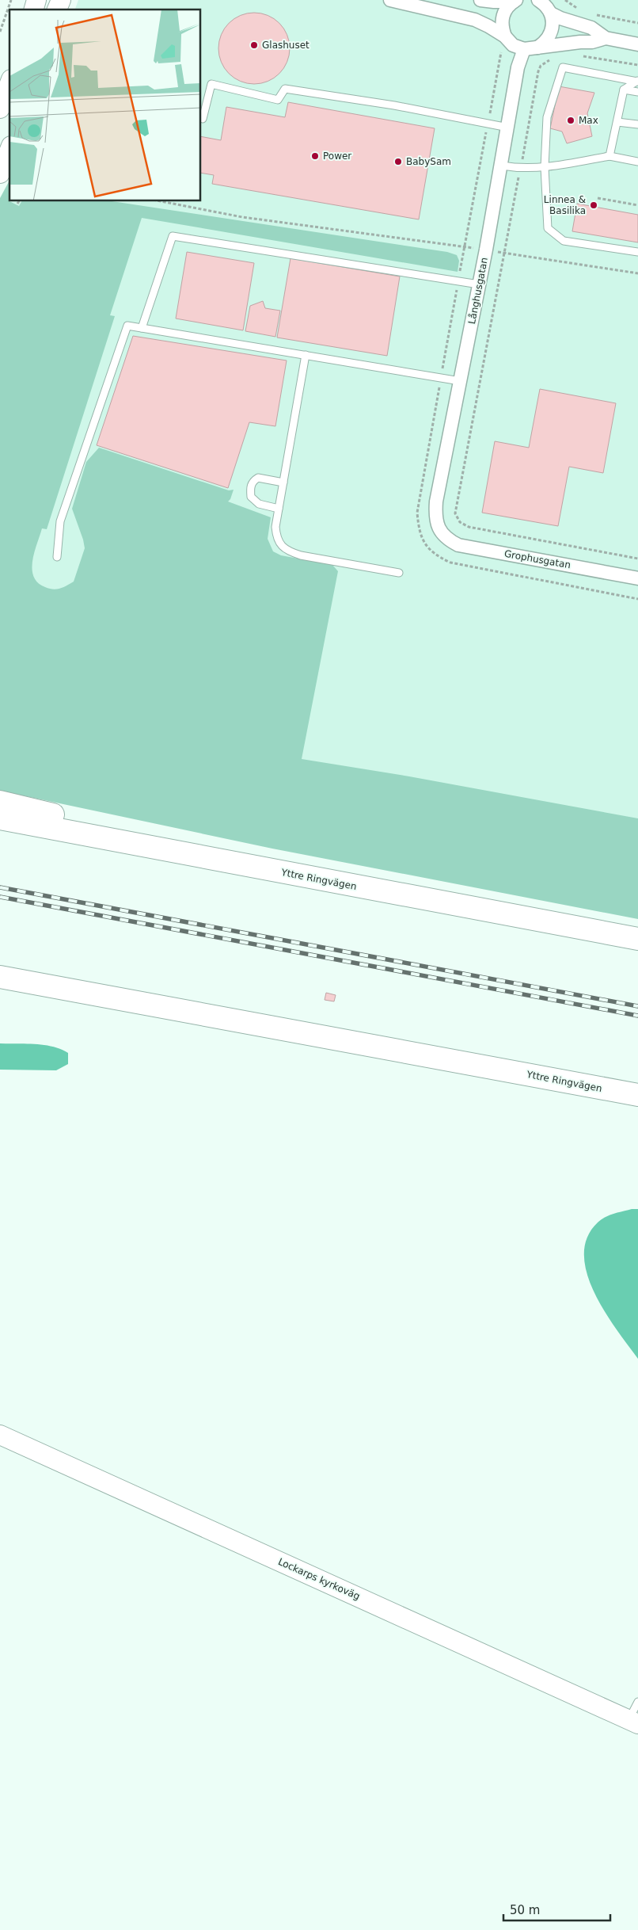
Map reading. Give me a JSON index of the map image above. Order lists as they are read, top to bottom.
{
  "streets": {
    "highway": ["Yttre Ringvägen"],
    "street": ["Långhusgatan", "Grophusgatan", "Lockarps kyrkoväg"]
  },
  "crossings": [
    ["Långhusgatan", "Grophusgatan"]
  ],
  "places": [
    "Glashuset",
    "Max",
    "Power",
    "BabySam",
    "Linnea & Basilika"
  ],
  "scale_bar": "50 m"
}
